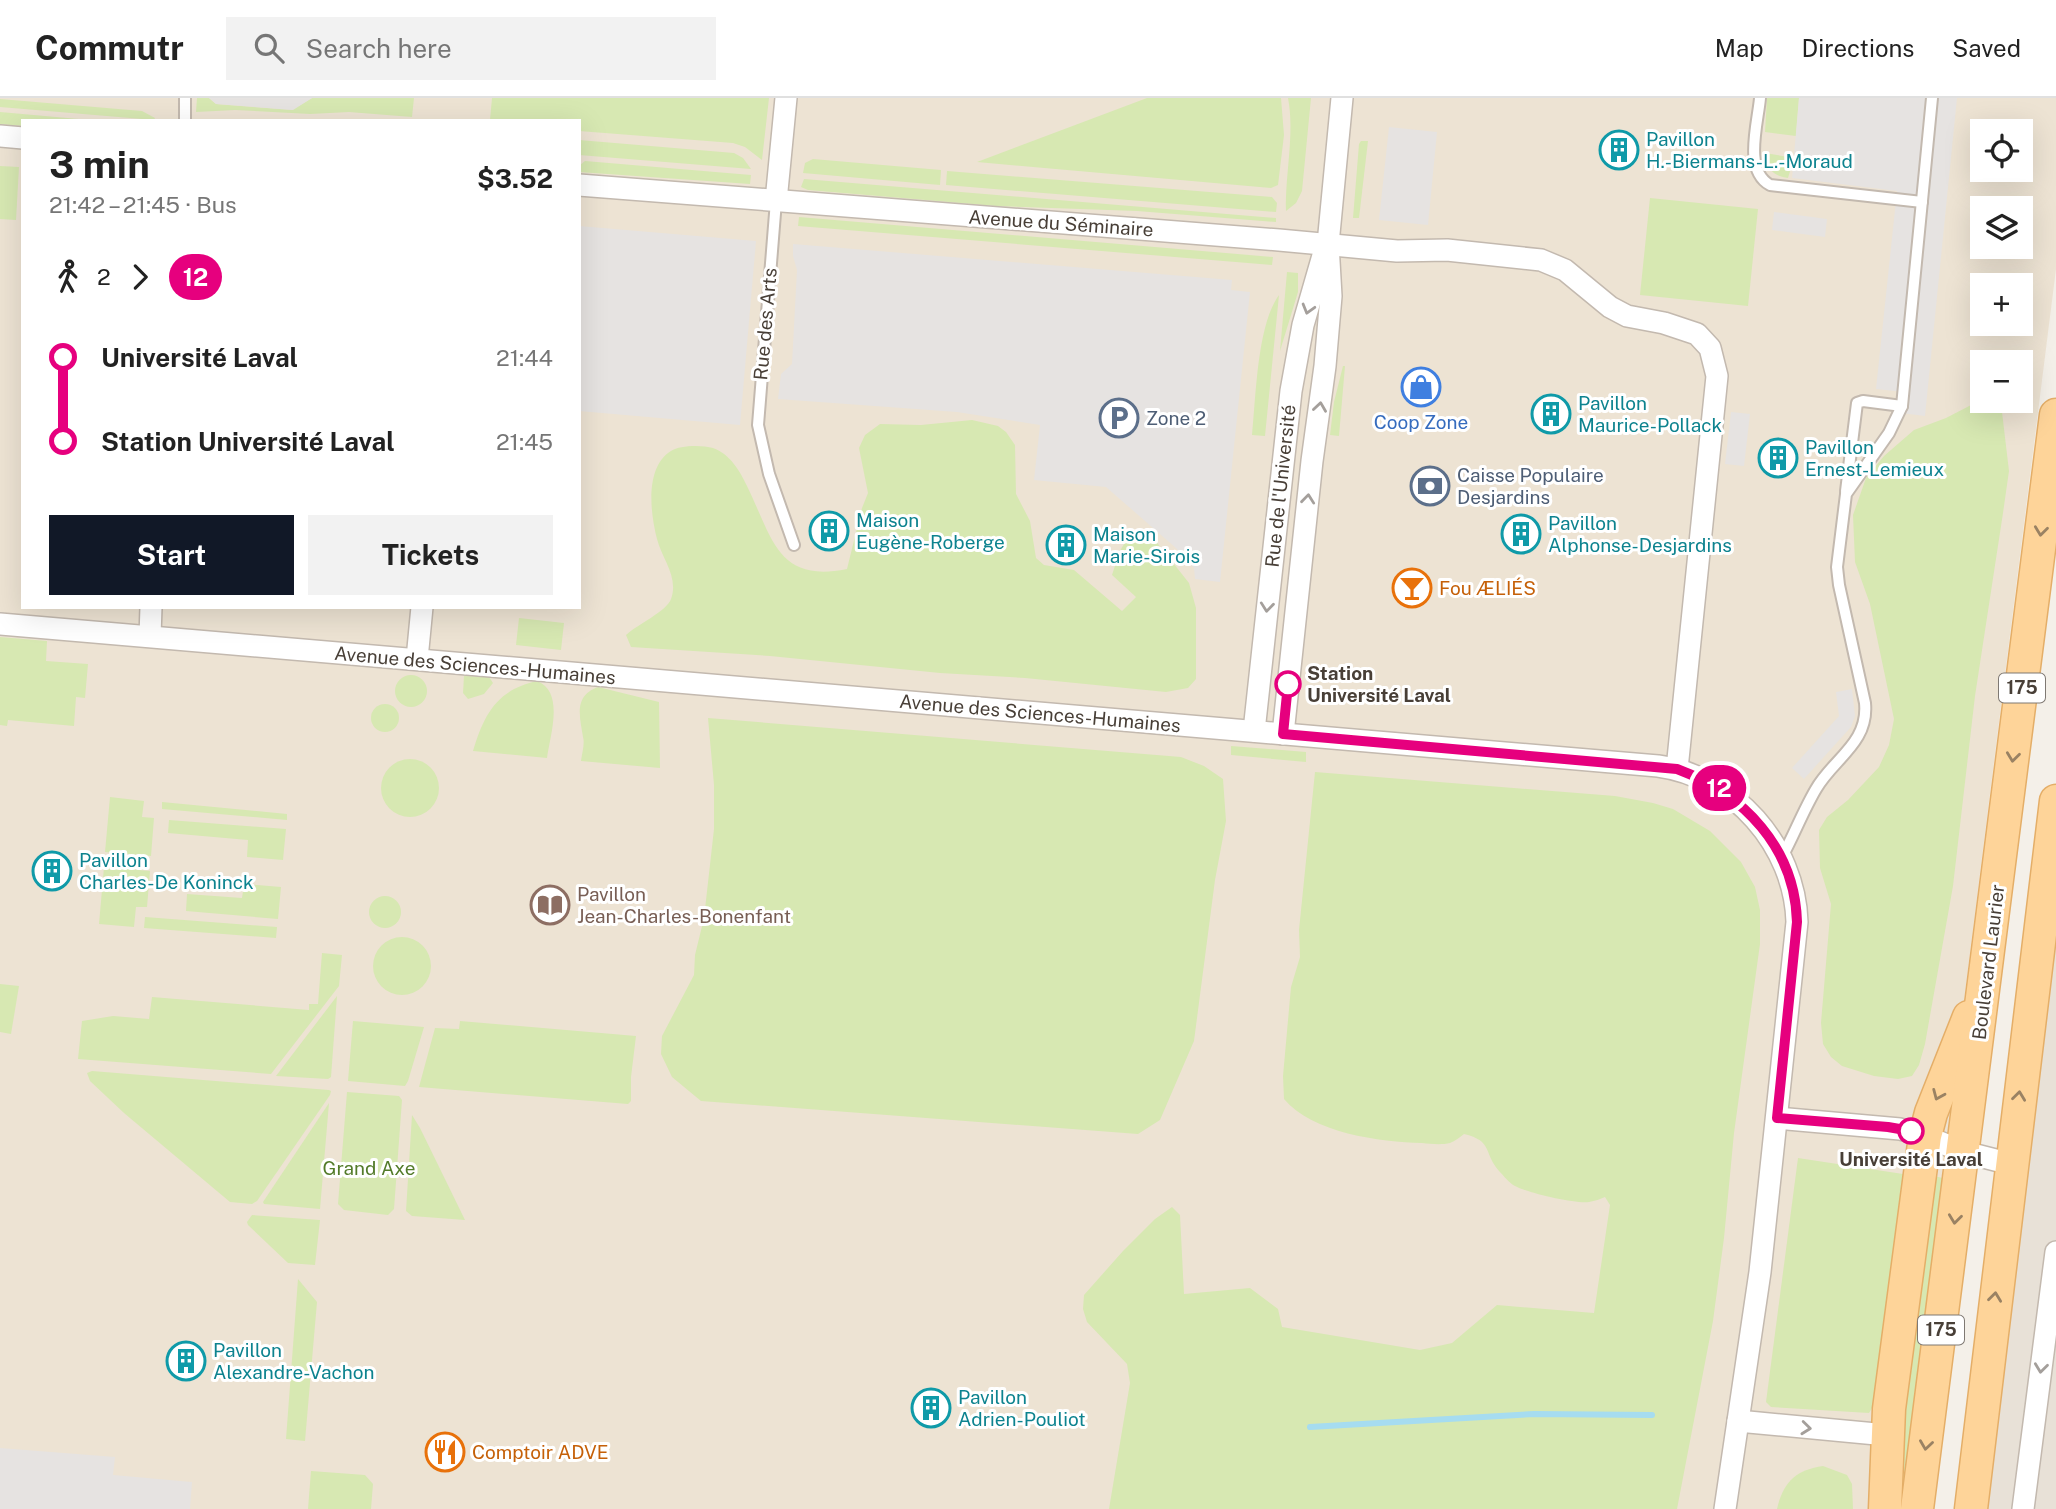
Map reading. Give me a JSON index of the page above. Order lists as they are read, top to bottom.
{
  "streets": {
    "main road": ["175", "Boulevard Laurier"],
    "street": [
      "Avenue du Séminaire",
      "Rue des Arts",
      "Rue de l'Université",
      "Avenue des Sciences-Humaines"
    ]
  },
  "crossings": [
    ["Avenue du Séminaire", "Rue des Arts"],
    ["Avenue du Séminaire", "Rue de l'Université"],
    ["Avenue du Séminaire", "Avenue des Sciences-Humaines"],
    ["Rue de l'Université", "Avenue des Sciences-Humaines"]
  ],
  "parks": ["Grand Axe"],
  "places": {
    "building": [
      "Pavillon H.-Biermans-L.-Moraud",
      "Pavillon Maurice-Pollack",
      "Pavillon Ernest-Lemieux",
      "Maison Eugène-Roberge",
      "Pavillon Alphonse-Desjardins",
      "Maison Marie-Sirois",
      "Pavillon Charles-De Koninck",
      "Pavillon Alexandre-Vachon",
      "Pavillon Adrien-Pouliot"
    ],
    "shop": ["Coop Zone"],
    "parking": ["Zone 2"],
    "bank": ["Caisse Populaire Desjardins"],
    "bar": ["Fou ÆLIÉS"],
    "other": ["Station Université Laval", "Université Laval"],
    "library": ["Pavillon Jean-Charles-Bonenfant"],
    "restaurant": ["Comptoir ADVE"]
  },
  "lines": ["bus line 12"],
  "page": {
    "header": "Commutr",
    "search": "Search here",
    "nav": ["Map", "Directions", "Saved"],
    "on_map": "12",
    "map_buttons": ["+", "−"],
    "heading": ["3 min", "21:42 – 21:45 · Bus", "$3.52"],
    "legs": ["2", "12"],
    "list": [
      {
        "name": "Université Laval",
        "value": "21:44"
      },
      {
        "name": "Station Université Laval",
        "value": "21:45"
      }
    ],
    "buttons": ["Start", "Tickets"]
  }
}
